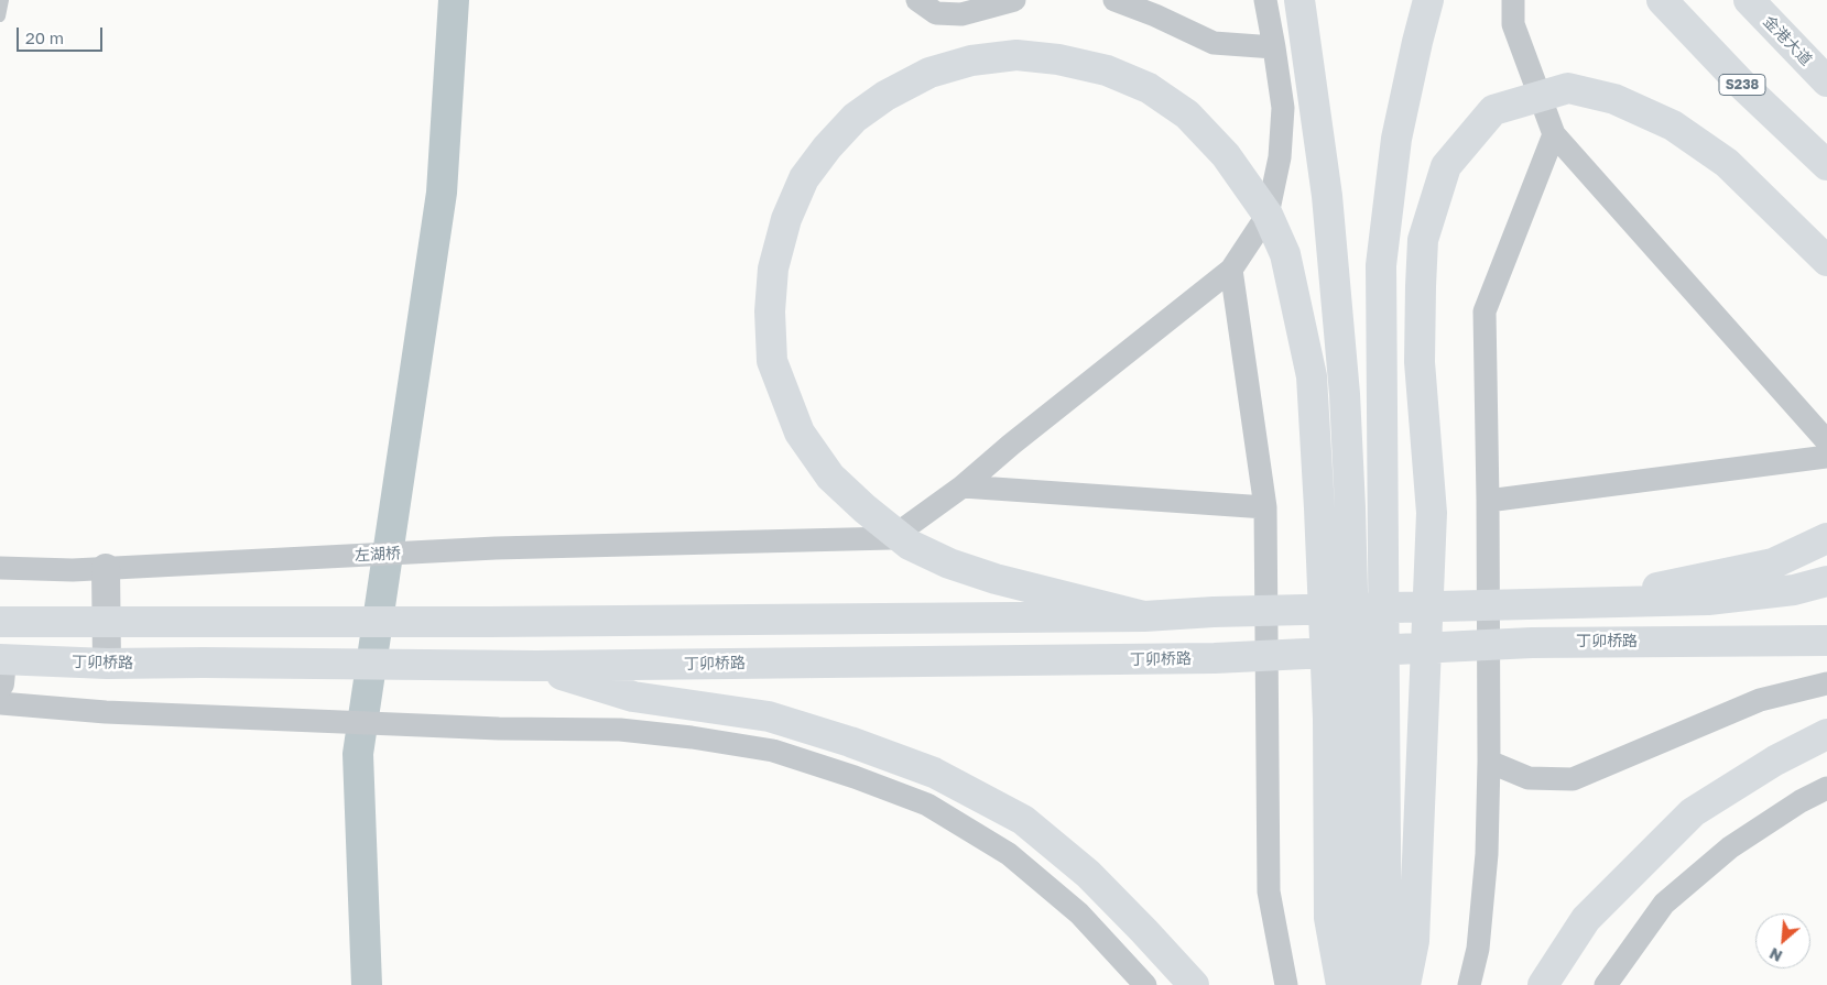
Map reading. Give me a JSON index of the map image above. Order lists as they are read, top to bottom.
{
  "streets": {
    "main road": ["金港大道", "S238", "丁卯桥路"],
    "street": ["左湖桥"]
  },
  "scale_bar": "20 m",
  "north": "bottom left"
}
